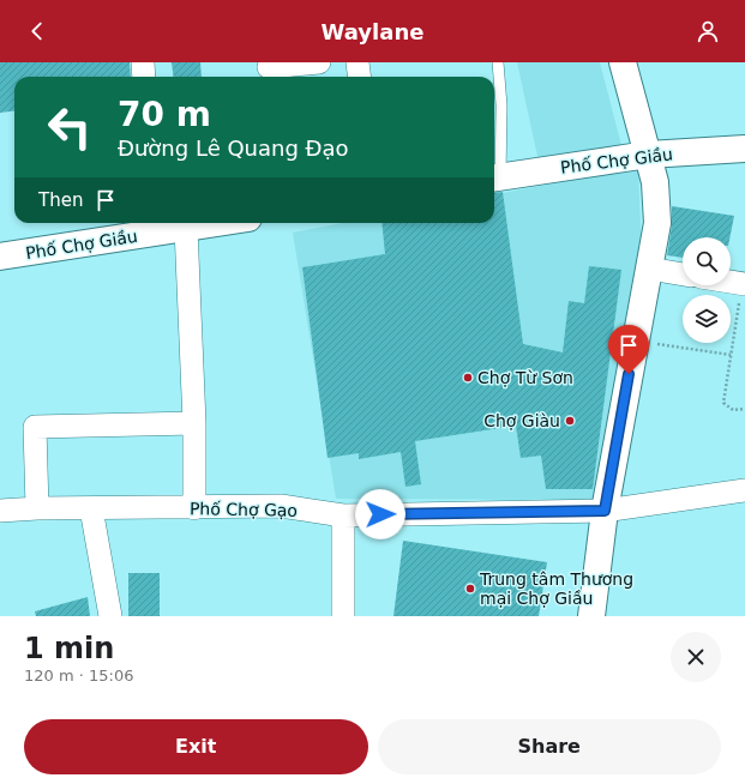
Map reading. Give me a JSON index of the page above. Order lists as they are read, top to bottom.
{
  "streets": {
    "main road": ["Phố Chợ Giầu"],
    "street": ["Phố Chợ Gạo"]
  },
  "places": ["Chợ Từ Sơn", "Chợ Giàu", "Trung tâm Thương mại Chợ Giầu"],
  "page": {
    "header": "Waylane",
    "turn": ["70 m", "Đường Lê Quang Đạo"],
    "then": "Then",
    "heading": ["1 min", "120 m · 15:06"],
    "buttons": ["Exit", "Share"]
  }
}
